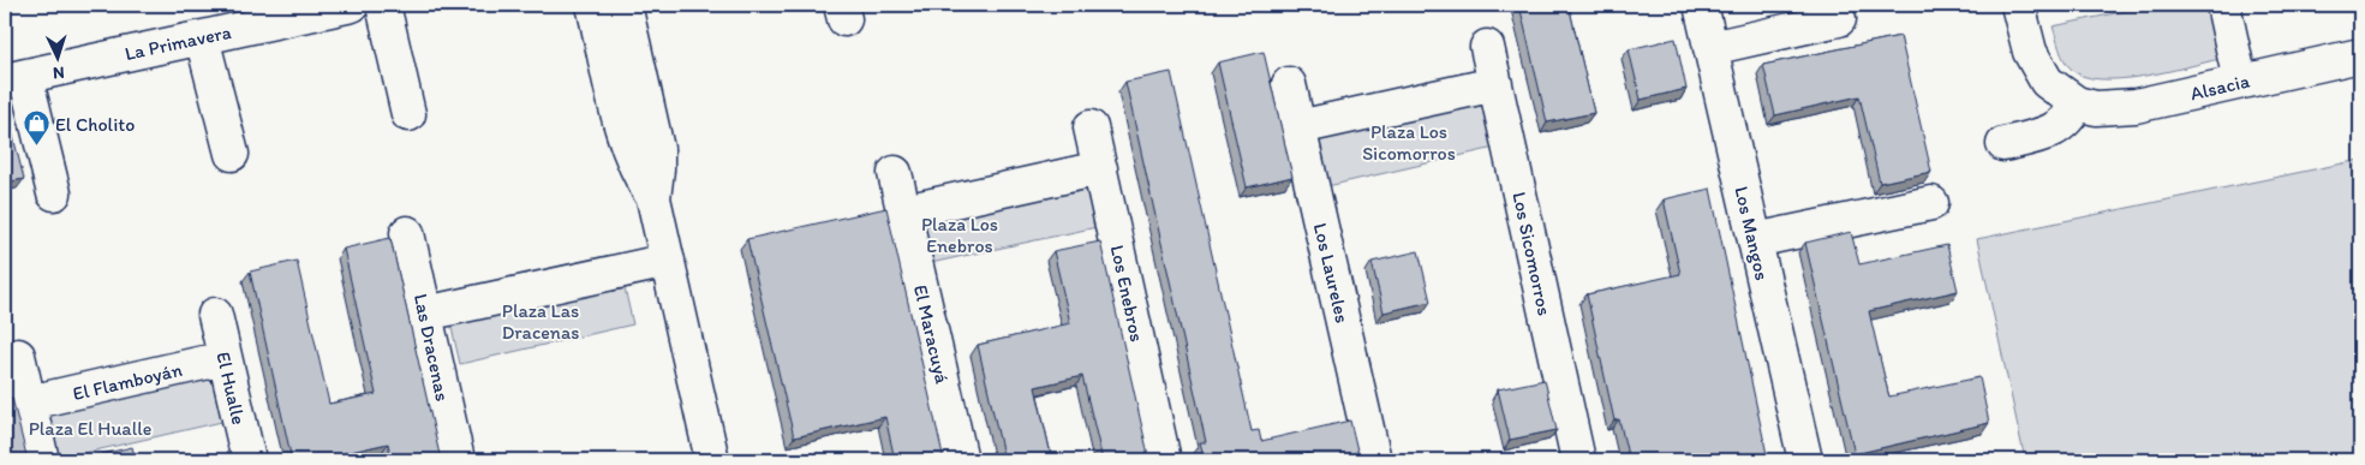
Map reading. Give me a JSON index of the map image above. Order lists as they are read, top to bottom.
{
  "streets": {
    "street": [
      "La Primavera",
      "Alsacia",
      "Los Mangos",
      "Los Sicomorros",
      "Los Laureles",
      "Los Enebros",
      "El Maracuyá",
      "Las Dracenas",
      "El Flamboyán",
      "El Hualle"
    ]
  },
  "crossings": [
    ["El Flamboyán", "El Hualle"]
  ],
  "parks": [
    "Plaza Los Sicomorros",
    "Plaza Los Enebros",
    "Plaza Las Dracenas",
    "Plaza El Hualle"
  ],
  "places": {
    "shop": ["El Cholito"]
  },
  "north": "bottom"
}
